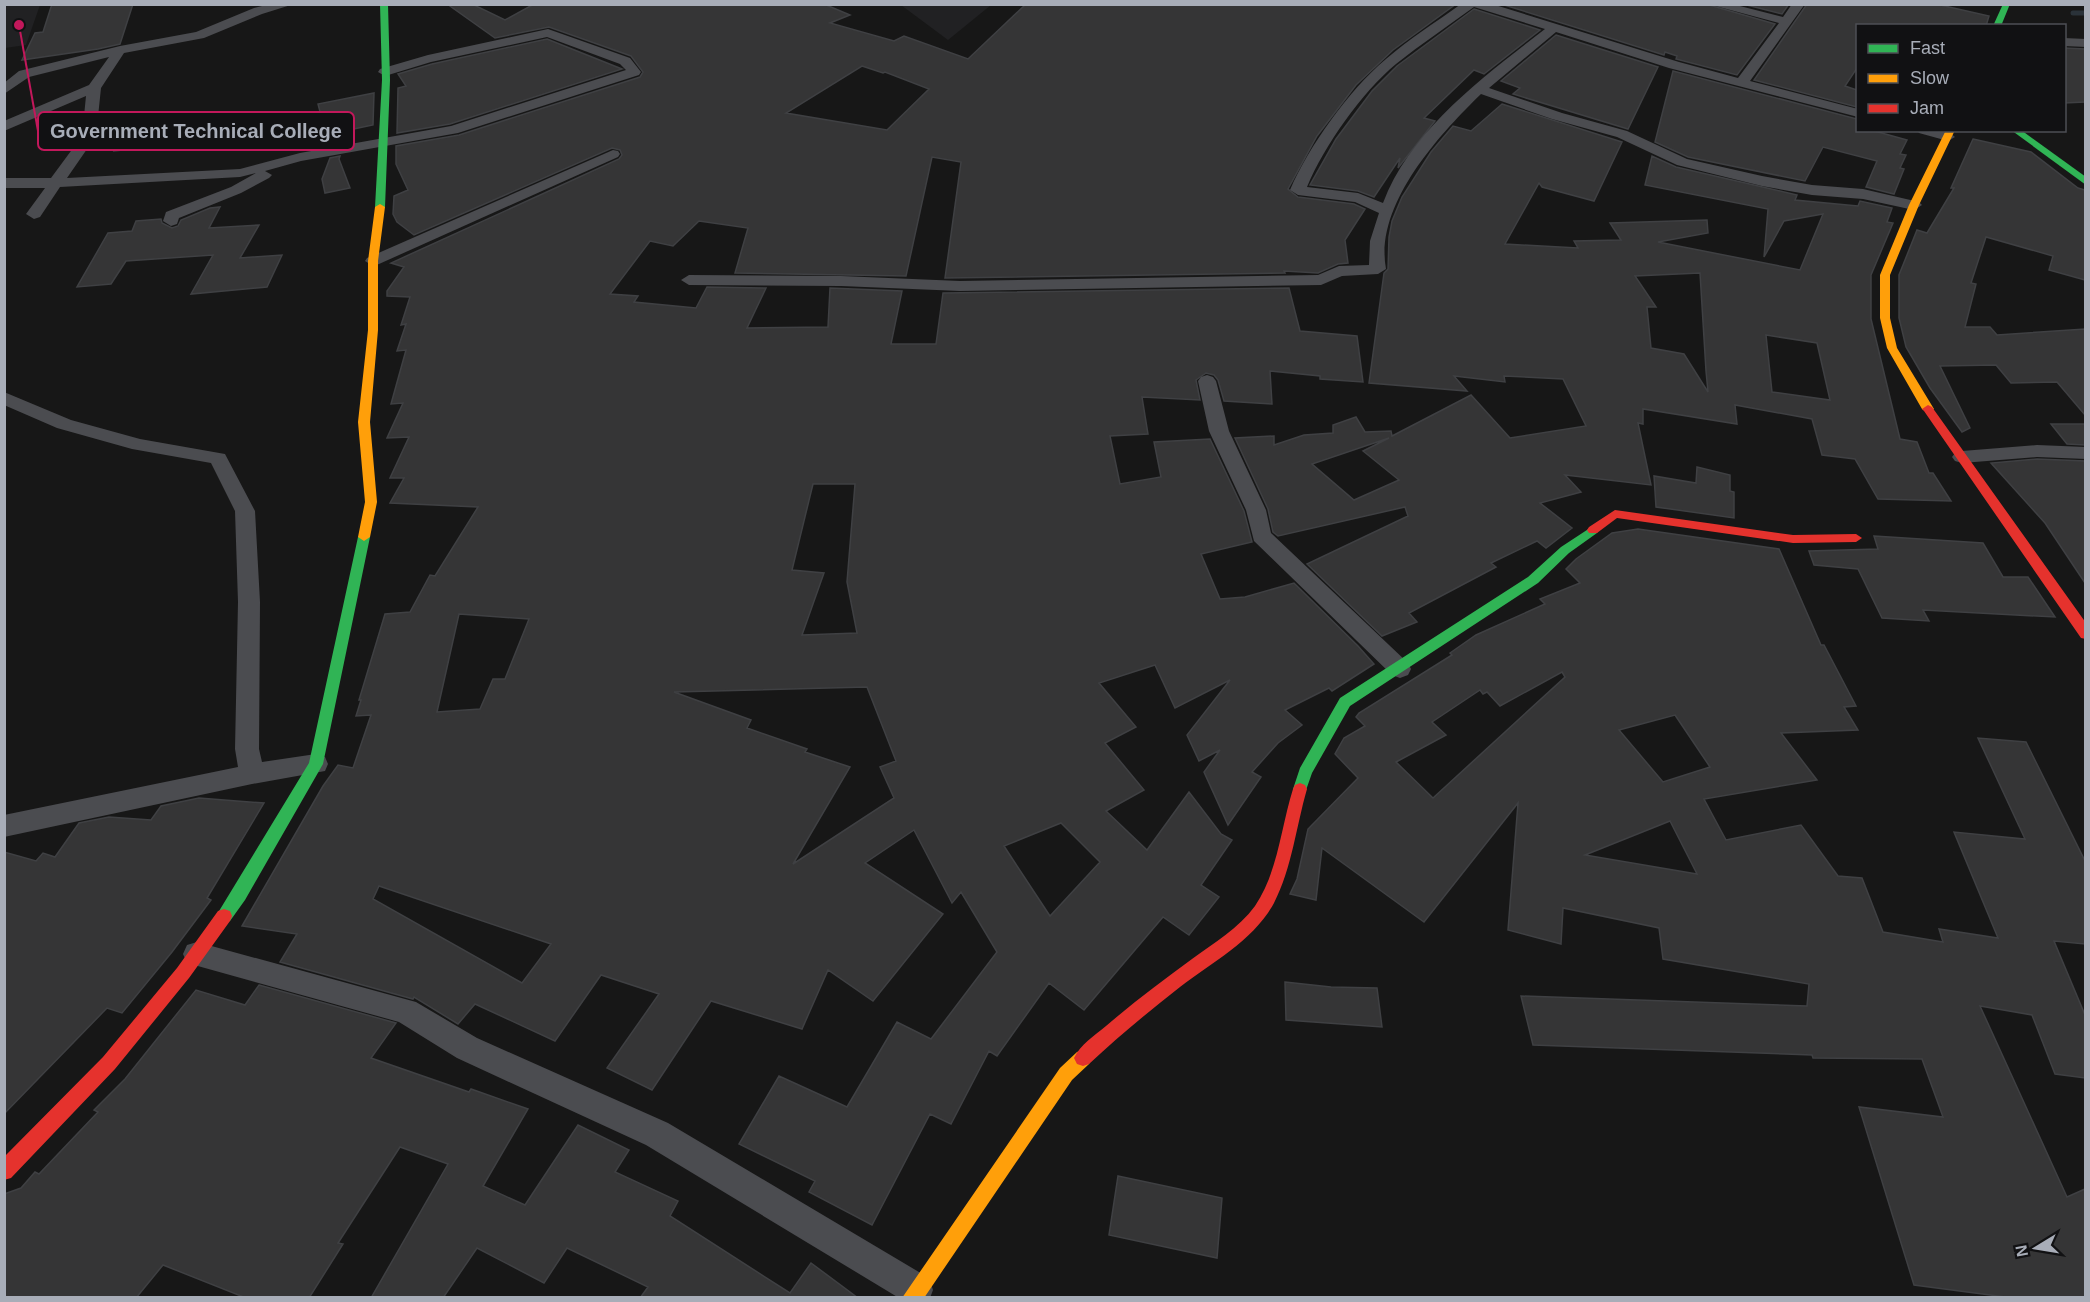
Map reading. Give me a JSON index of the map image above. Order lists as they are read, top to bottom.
{
  "places": ["Government Technical College"],
  "legend": ["Fast", "Slow", "Jam"],
  "north": "left"
}
